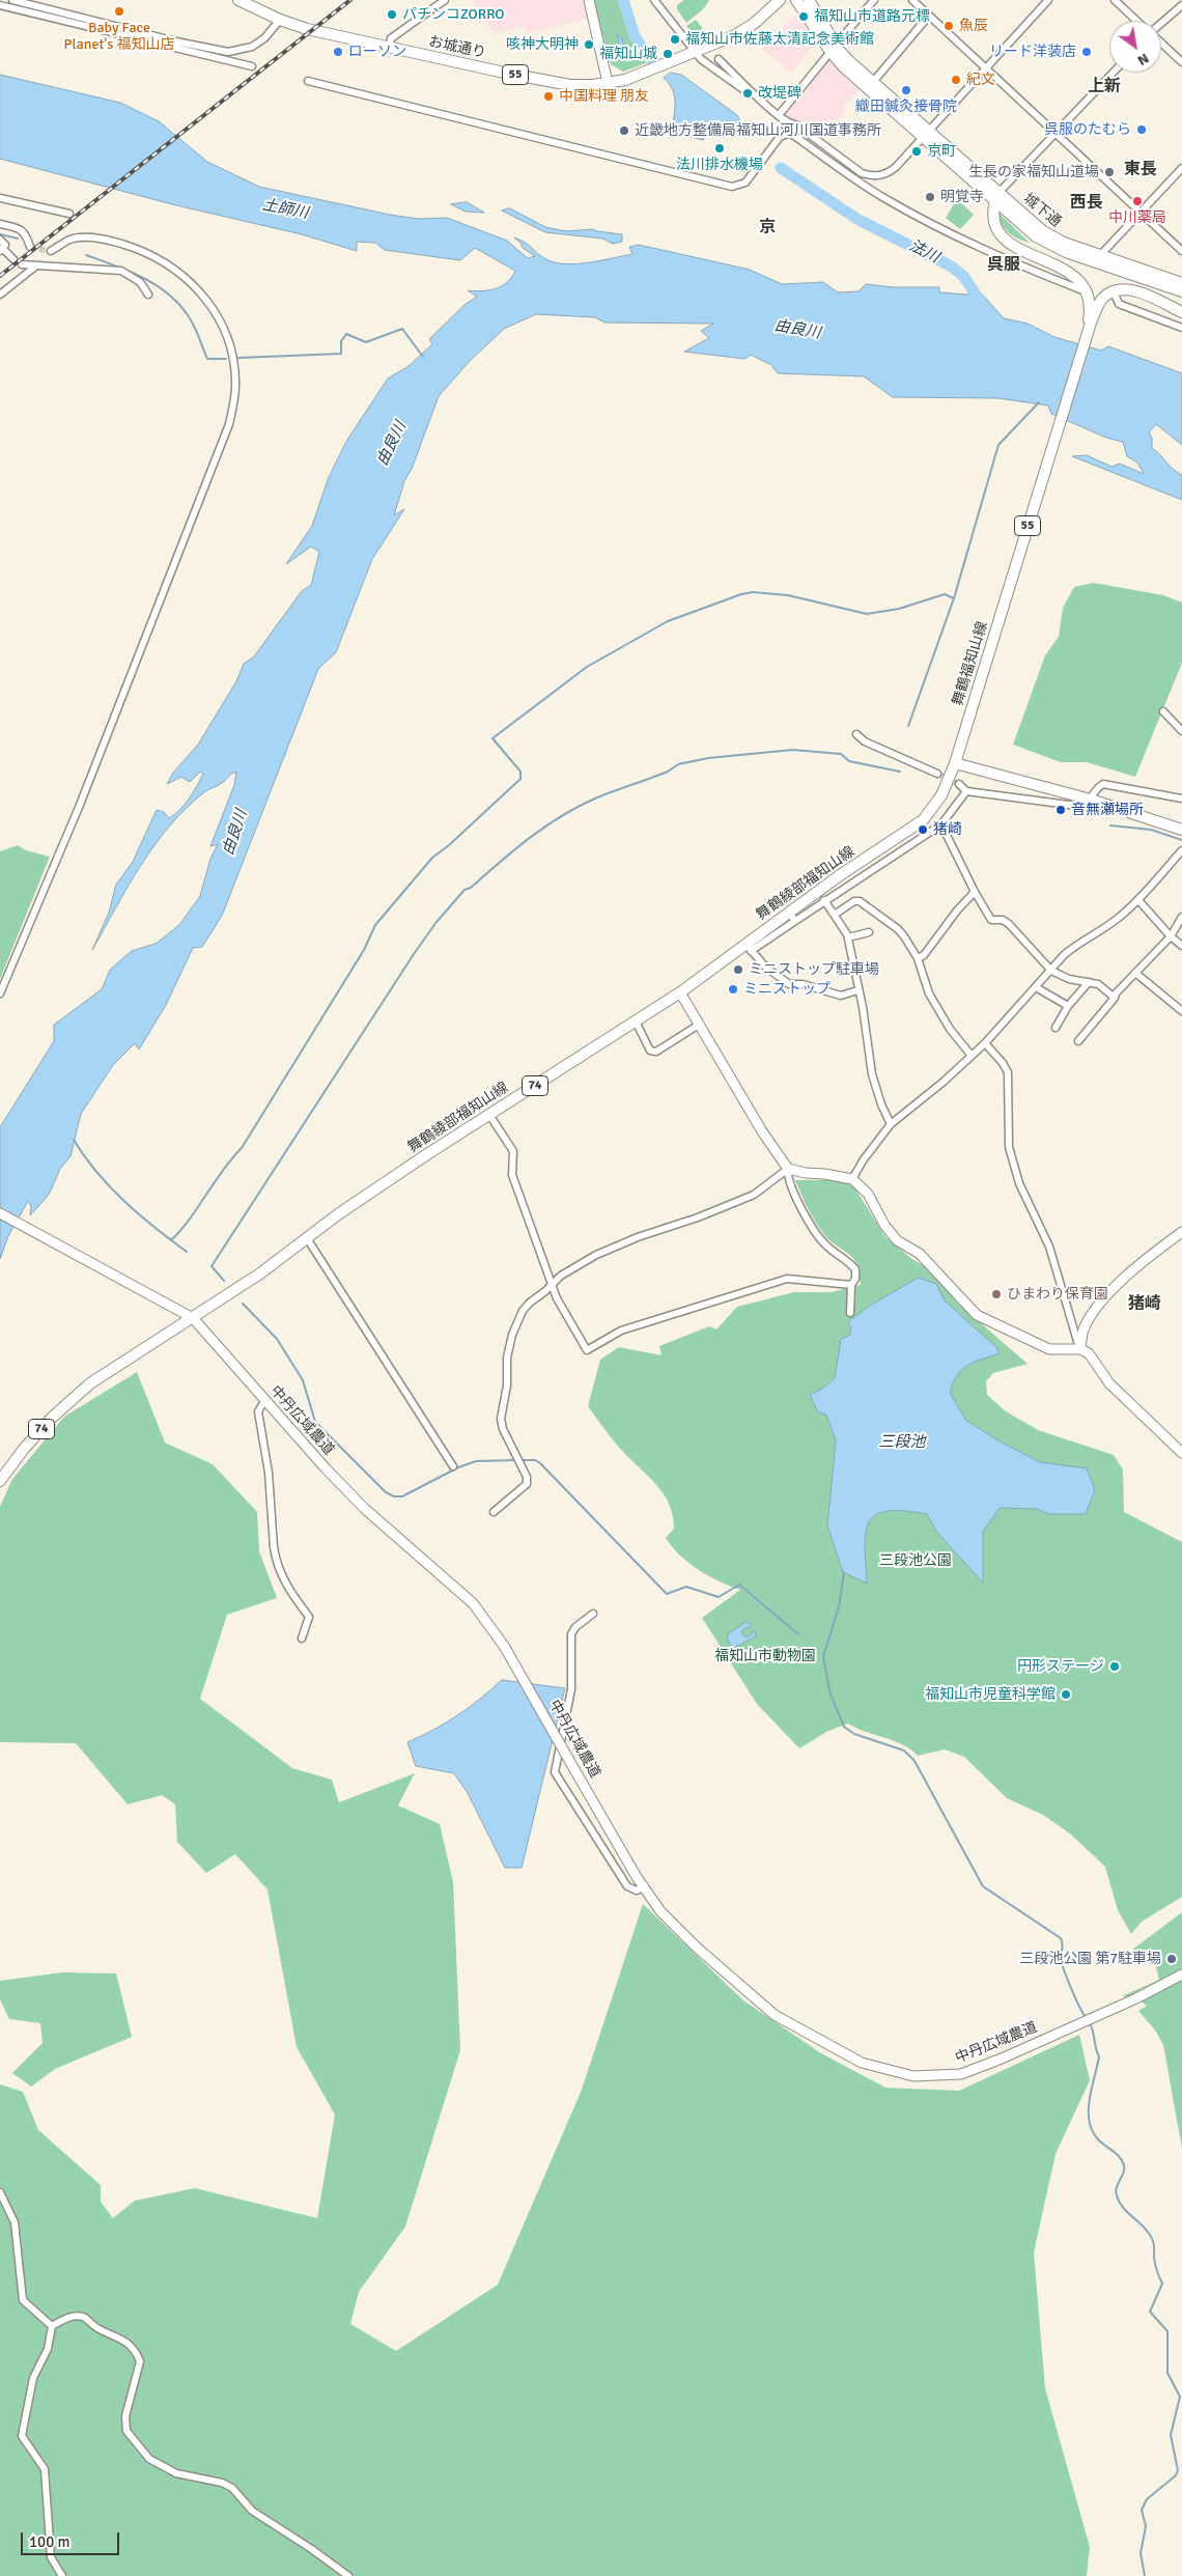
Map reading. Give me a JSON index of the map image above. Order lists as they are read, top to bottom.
{
  "streets": {
    "main road": [
      "お城通り",
      "55",
      "城下通",
      "舞鶴福知山線",
      "舞鶴綾部福知山線",
      "74"
    ],
    "street": ["中丹広域農道"]
  },
  "crossings": [
    ["舞鶴福知山線", "舞鶴綾部福知山線"],
    ["舞鶴綾部福知山線", "中丹広域農道"]
  ],
  "districts": [
    "上新",
    "東長",
    "西長",
    "京",
    "呉服",
    "猪崎"
  ],
  "water": [
    "土師川",
    "法川",
    "由良川",
    "三段池"
  ],
  "parks": ["三段池公園", "福知山市動物園"],
  "places": [
    "Baby Face Planet's 福知山店",
    "パチンコZORRO",
    "福知山市道路元標",
    "魚辰",
    "福知山市佐藤太清記念美術館",
    "咳神大明神",
    "ローソン",
    "リード洋装店",
    "福知山城",
    "紀文",
    "織田鍼灸接骨院",
    "改堤碑",
    "中国料理 朋友",
    "呉服のたむら",
    "近畿地方整備局福知山河川国道事務所",
    "法川排水機場",
    "京町",
    "生長の家福知山道場",
    "明覚寺",
    "中川薬局",
    "音無瀬場所",
    "猪崎",
    "ミニストップ駐車場",
    "ミニストップ",
    "ひまわり保育園",
    "円形ステージ",
    "福知山市児童科学館",
    "三段池公園 第7駐車場"
  ],
  "scale_bar": "100 m",
  "north": "bottom right"
}
